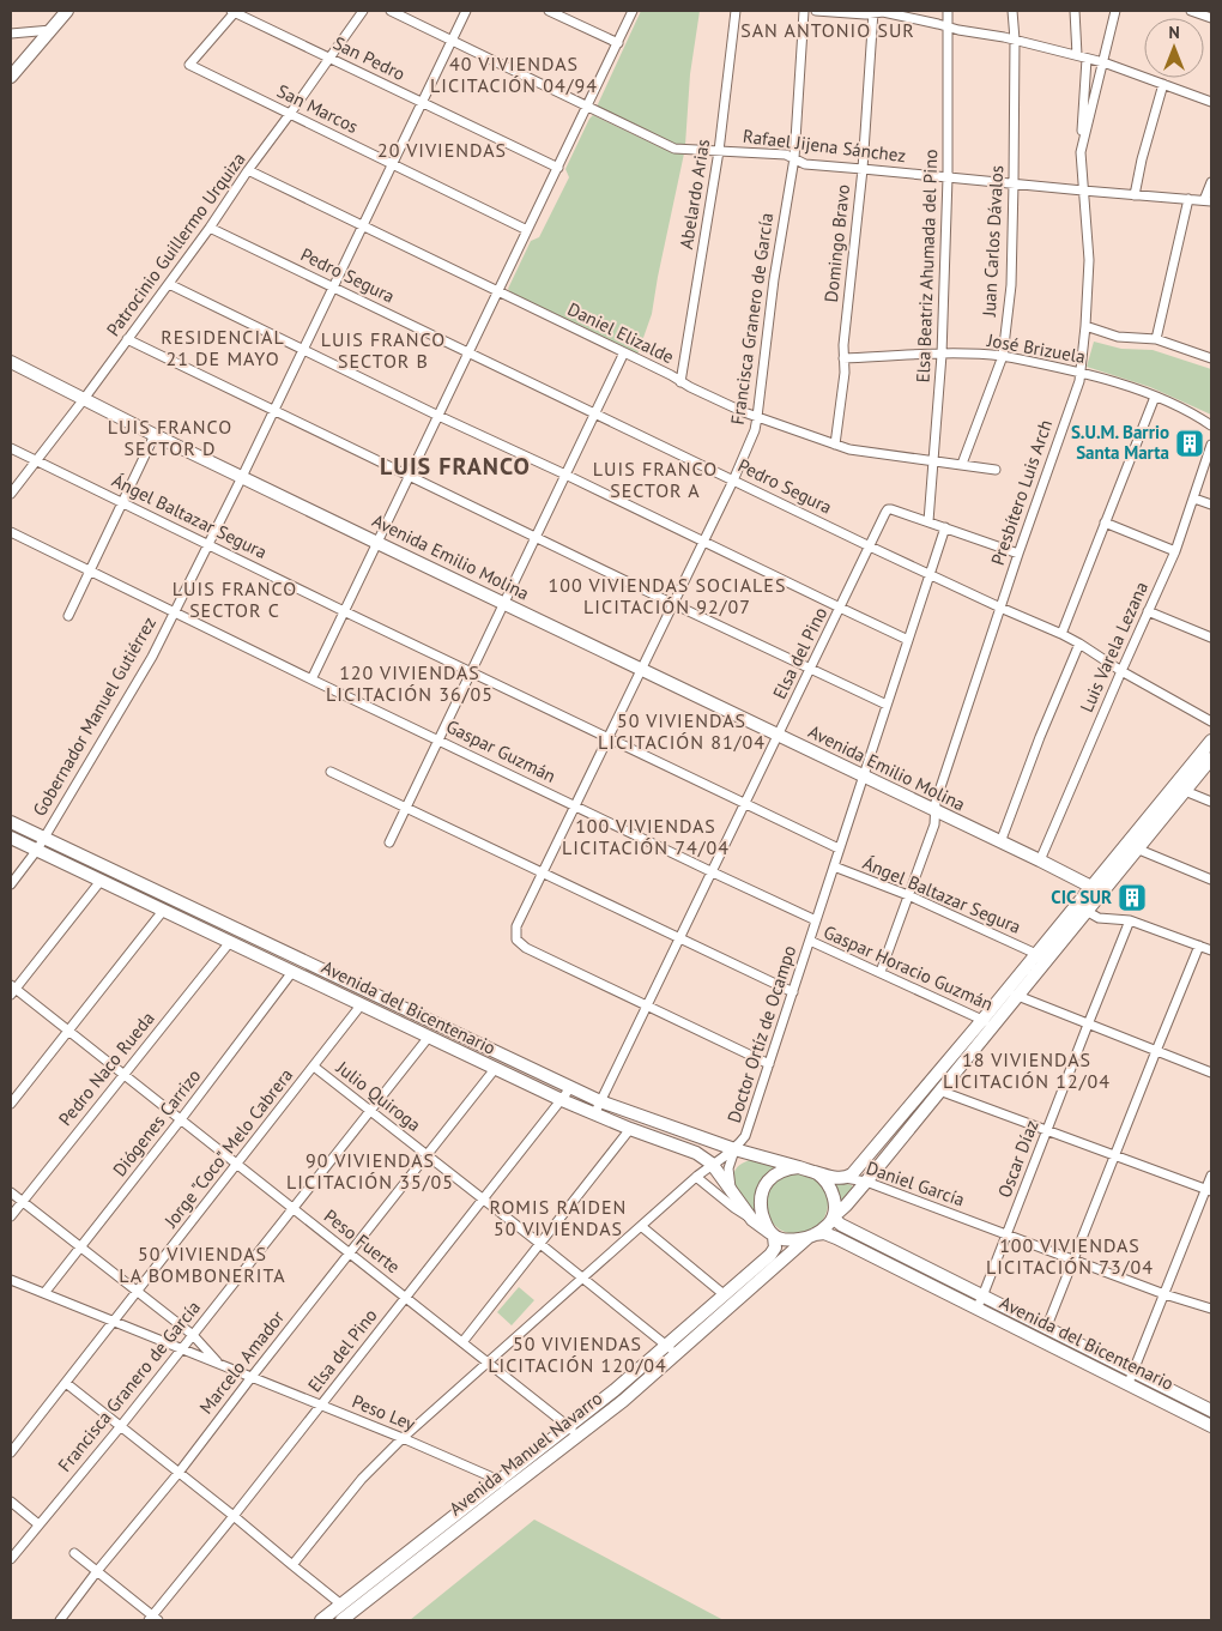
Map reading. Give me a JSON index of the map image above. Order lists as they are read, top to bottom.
{
  "streets": {
    "main road": ["Avenida Emilio Molina", "Avenida del Bicentenario", "Avenida Manuel Navarro"],
    "street": [
      "San Pedro",
      "San Marcos",
      "Rafael Jijena Sánchez",
      "Abelardo Arias",
      "Juan Carlos Dávalos",
      "Domingo Bravo",
      "Patrocinio Guillermo Urquiza",
      "Elsa Beatriz Ahumada del Pino",
      "Pedro Segura",
      "Francisca Granero de García",
      "Daniel Elizalde",
      "José Brizuela",
      "Presbítero Luis Arch",
      "Ángel Baltazar Segura",
      "Luis Varela Lezana",
      "Elsa del Pino",
      "Gobernador Manuel Gutiérrez",
      "Gaspar Guzmán",
      "Gaspar Horacio Guzmán",
      "Doctor Ortíz de Ocampo",
      "Pedro Naco Rueda",
      "Julio Quiroga",
      "Diógenes Carrizo",
      "Jorge \"Coco\" Melo Cabrera",
      "Oscar Díaz",
      "Daniel García",
      "Peso Fuerte",
      "Marcelo Amador",
      "Peso Ley"
    ]
  },
  "crossings": [
    ["San Pedro", "San Marcos"],
    ["San Pedro", "Patrocinio Guillermo Urquiza"],
    ["San Pedro", "Gobernador Manuel Gutiérrez"],
    ["San Marcos", "Patrocinio Guillermo Urquiza"],
    ["San Marcos", "Gobernador Manuel Gutiérrez"],
    ["Rafael Jijena Sánchez", "Abelardo Arias"],
    ["Rafael Jijena Sánchez", "Juan Carlos Dávalos"],
    ["Rafael Jijena Sánchez", "Domingo Bravo"],
    ["Rafael Jijena Sánchez", "Elsa Beatriz Ahumada del Pino"],
    ["Rafael Jijena Sánchez", "Francisca Granero de García"],
    ["Rafael Jijena Sánchez", "Presbítero Luis Arch"],
    ["Rafael Jijena Sánchez", "Gobernador Manuel Gutiérrez"],
    ["Abelardo Arias", "Daniel Elizalde"],
    ["Juan Carlos Dávalos", "Daniel Elizalde"],
    ["Juan Carlos Dávalos", "José Brizuela"],
    ["Domingo Bravo", "Daniel Elizalde"],
    ["Domingo Bravo", "José Brizuela"],
    ["Patrocinio Guillermo Urquiza", "Pedro Segura"],
    ["Patrocinio Guillermo Urquiza", "Daniel Elizalde"],
    ["Patrocinio Guillermo Urquiza", "Ángel Baltazar Segura"],
    ["Patrocinio Guillermo Urquiza", "Avenida Emilio Molina"],
    ["Elsa Beatriz Ahumada del Pino", "Daniel Elizalde"],
    ["Elsa Beatriz Ahumada del Pino", "José Brizuela"],
    ["Elsa Beatriz Ahumada del Pino", "Elsa del Pino"],
    ["Pedro Segura", "Francisca Granero de García"],
    ["Pedro Segura", "Presbítero Luis Arch"],
    ["Pedro Segura", "Luis Varela Lezana"],
    ["Pedro Segura", "Elsa del Pino"],
    ["Pedro Segura", "Gobernador Manuel Gutiérrez"],
    ["Pedro Segura", "Doctor Ortíz de Ocampo"],
    ["Francisca Granero de García", "Daniel Elizalde"],
    ["Francisca Granero de García", "Ángel Baltazar Segura"],
    ["Francisca Granero de García", "Avenida Emilio Molina"],
    ["Francisca Granero de García", "Elsa del Pino"],
    ["Francisca Granero de García", "Gaspar Guzmán"],
    ["Francisca Granero de García", "Avenida del Bicentenario"],
    ["Francisca Granero de García", "Julio Quiroga"],
    ["Francisca Granero de García", "Peso Fuerte"],
    ["Francisca Granero de García", "Peso Ley"],
    ["Daniel Elizalde", "Gobernador Manuel Gutiérrez"],
    ["José Brizuela", "Presbítero Luis Arch"],
    ["Presbítero Luis Arch", "Ángel Baltazar Segura"],
    ["Presbítero Luis Arch", "Avenida Emilio Molina"],
    ["Presbítero Luis Arch", "Gaspar Horacio Guzmán"],
    ["Ángel Baltazar Segura", "Elsa del Pino"],
    ["Ángel Baltazar Segura", "Gobernador Manuel Gutiérrez"],
    ["Ángel Baltazar Segura", "Doctor Ortíz de Ocampo"],
    ["Avenida Emilio Molina", "Luis Varela Lezana"],
    ["Avenida Emilio Molina", "Elsa del Pino"],
    ["Avenida Emilio Molina", "Gobernador Manuel Gutiérrez"],
    ["Avenida Emilio Molina", "Doctor Ortíz de Ocampo"],
    ["Elsa del Pino", "Gaspar Guzmán"],
    ["Elsa del Pino", "Avenida del Bicentenario"],
    ["Elsa del Pino", "Julio Quiroga"],
    ["Elsa del Pino", "Peso Fuerte"],
    ["Elsa del Pino", "Peso Ley"],
    ["Gobernador Manuel Gutiérrez", "Gaspar Guzmán"],
    ["Gobernador Manuel Gutiérrez", "Avenida del Bicentenario"],
    ["Gaspar Guzmán", "Doctor Ortíz de Ocampo"],
    ["Gaspar Horacio Guzmán", "Doctor Ortíz de Ocampo"],
    ["Avenida del Bicentenario", "Doctor Ortíz de Ocampo"],
    ["Avenida del Bicentenario", "Pedro Naco Rueda"],
    ["Avenida del Bicentenario", "Diógenes Carrizo"],
    ["Avenida del Bicentenario", "Jorge \"Coco\" Melo Cabrera"],
    ["Avenida del Bicentenario", "Oscar Díaz"],
    ["Avenida del Bicentenario", "Marcelo Amador"],
    ["Avenida del Bicentenario", "Avenida Manuel Navarro"],
    ["Doctor Ortíz de Ocampo", "Julio Quiroga"],
    ["Doctor Ortíz de Ocampo", "Peso Fuerte"],
    ["Doctor Ortíz de Ocampo", "Peso Ley"],
    ["Pedro Naco Rueda", "Peso Fuerte"],
    ["Julio Quiroga", "Jorge \"Coco\" Melo Cabrera"],
    ["Julio Quiroga", "Marcelo Amador"],
    ["Julio Quiroga", "Avenida Manuel Navarro"],
    ["Diógenes Carrizo", "Peso Fuerte"],
    ["Diógenes Carrizo", "Peso Ley"],
    ["Jorge \"Coco\" Melo Cabrera", "Peso Fuerte"],
    ["Jorge \"Coco\" Melo Cabrera", "Peso Ley"],
    ["Oscar Díaz", "Daniel García"],
    ["Peso Fuerte", "Marcelo Amador"],
    ["Peso Fuerte", "Avenida Manuel Navarro"],
    ["Marcelo Amador", "Peso Ley"],
    ["Peso Ley", "Avenida Manuel Navarro"]
  ],
  "districts": [
    "SAN ANTONIO SUR",
    "40 VIVIENDAS LICITACIÓN 04/94",
    "20 VIVIENDAS",
    "RESIDENCIAL 21 DE MAYO",
    "LUIS FRANCO SECTOR B",
    "LUIS FRANCO SECTOR D",
    "LUIS FRANCO",
    "LUIS FRANCO SECTOR A",
    "100 VIVIENDAS SOCIALES LICITACIÓN 92/07",
    "LUIS FRANCO SECTOR C",
    "120 VIVIENDAS LICITACIÓN 36/05",
    "50 VIVIENDAS LICITACIÓN 81/04",
    "100 VIVIENDAS LICITACIÓN 74/04",
    "18 VIVIENDAS LICITACIÓN 12/04",
    "90 VIVIENDAS LICITACIÓN 35/05",
    "ROMIS RAIDEN 50 VIVIENDAS",
    "100 VIVIENDAS LICITACIÓN 73/04",
    "50 VIVIENDAS LA BOMBONERITA",
    "50 VIVIENDAS LICITACIÓN 120/04"
  ],
  "places": {
    "building": ["S.U.M. Barrio Santa Marta", "CIC SUR"]
  },
  "north": "top"
}
